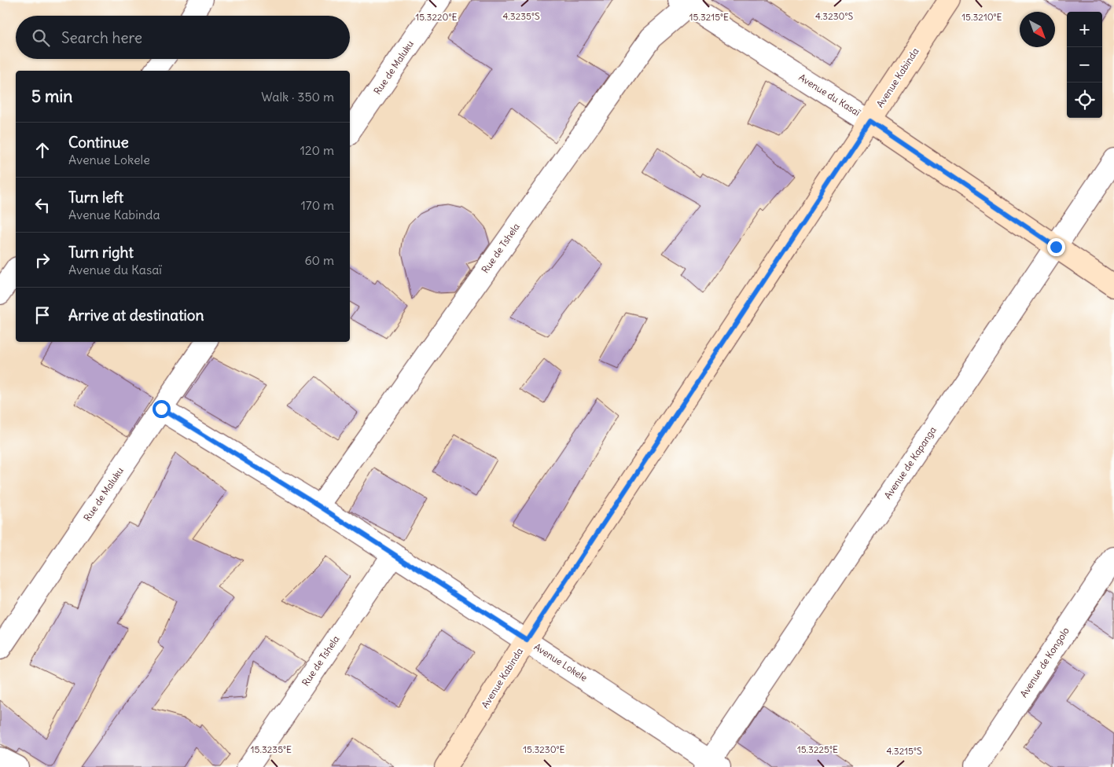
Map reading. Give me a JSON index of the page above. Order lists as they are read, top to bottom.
{
  "streets": {
    "street": [
      "Rue de Maluku",
      "Avenue Kabinda",
      "Avenue du Kasaï",
      "Rue de Tshela",
      "Avenue de Kapanga",
      "Avenue Lokele",
      "Avenue de Kongolo"
    ]
  },
  "crossings": [
    ["Rue de Maluku", "Avenue Lokele"],
    ["Avenue Kabinda", "Avenue du Kasaï"],
    ["Avenue Kabinda", "Avenue Lokele"],
    ["Avenue du Kasaï", "Rue de Tshela"],
    ["Avenue du Kasaï", "Avenue de Kapanga"],
    ["Rue de Tshela", "Avenue Lokele"],
    ["Avenue de Kapanga", "Avenue Lokele"]
  ],
  "north": "bottom right",
  "page": {
    "map_buttons": ["+", "−"],
    "search": "Search here",
    "heading": ["5 min", "Walk · 350 m"],
    "list": [
      ["Continue", "Avenue Lokele", "120 m"],
      ["Turn left", "Avenue Kabinda", "170 m"],
      ["Turn right", "Avenue du Kasaï", "60 m"],
      "Arrive at destination"
    ]
  },
  "coordinates": [
    "4.3235°S",
    "4.3230°S",
    "15.3220°E",
    "15.3215°E",
    "15.3210°E",
    "15.3235°E",
    "15.3230°E",
    "15.3225°E",
    "4.3215°S"
  ]
}
